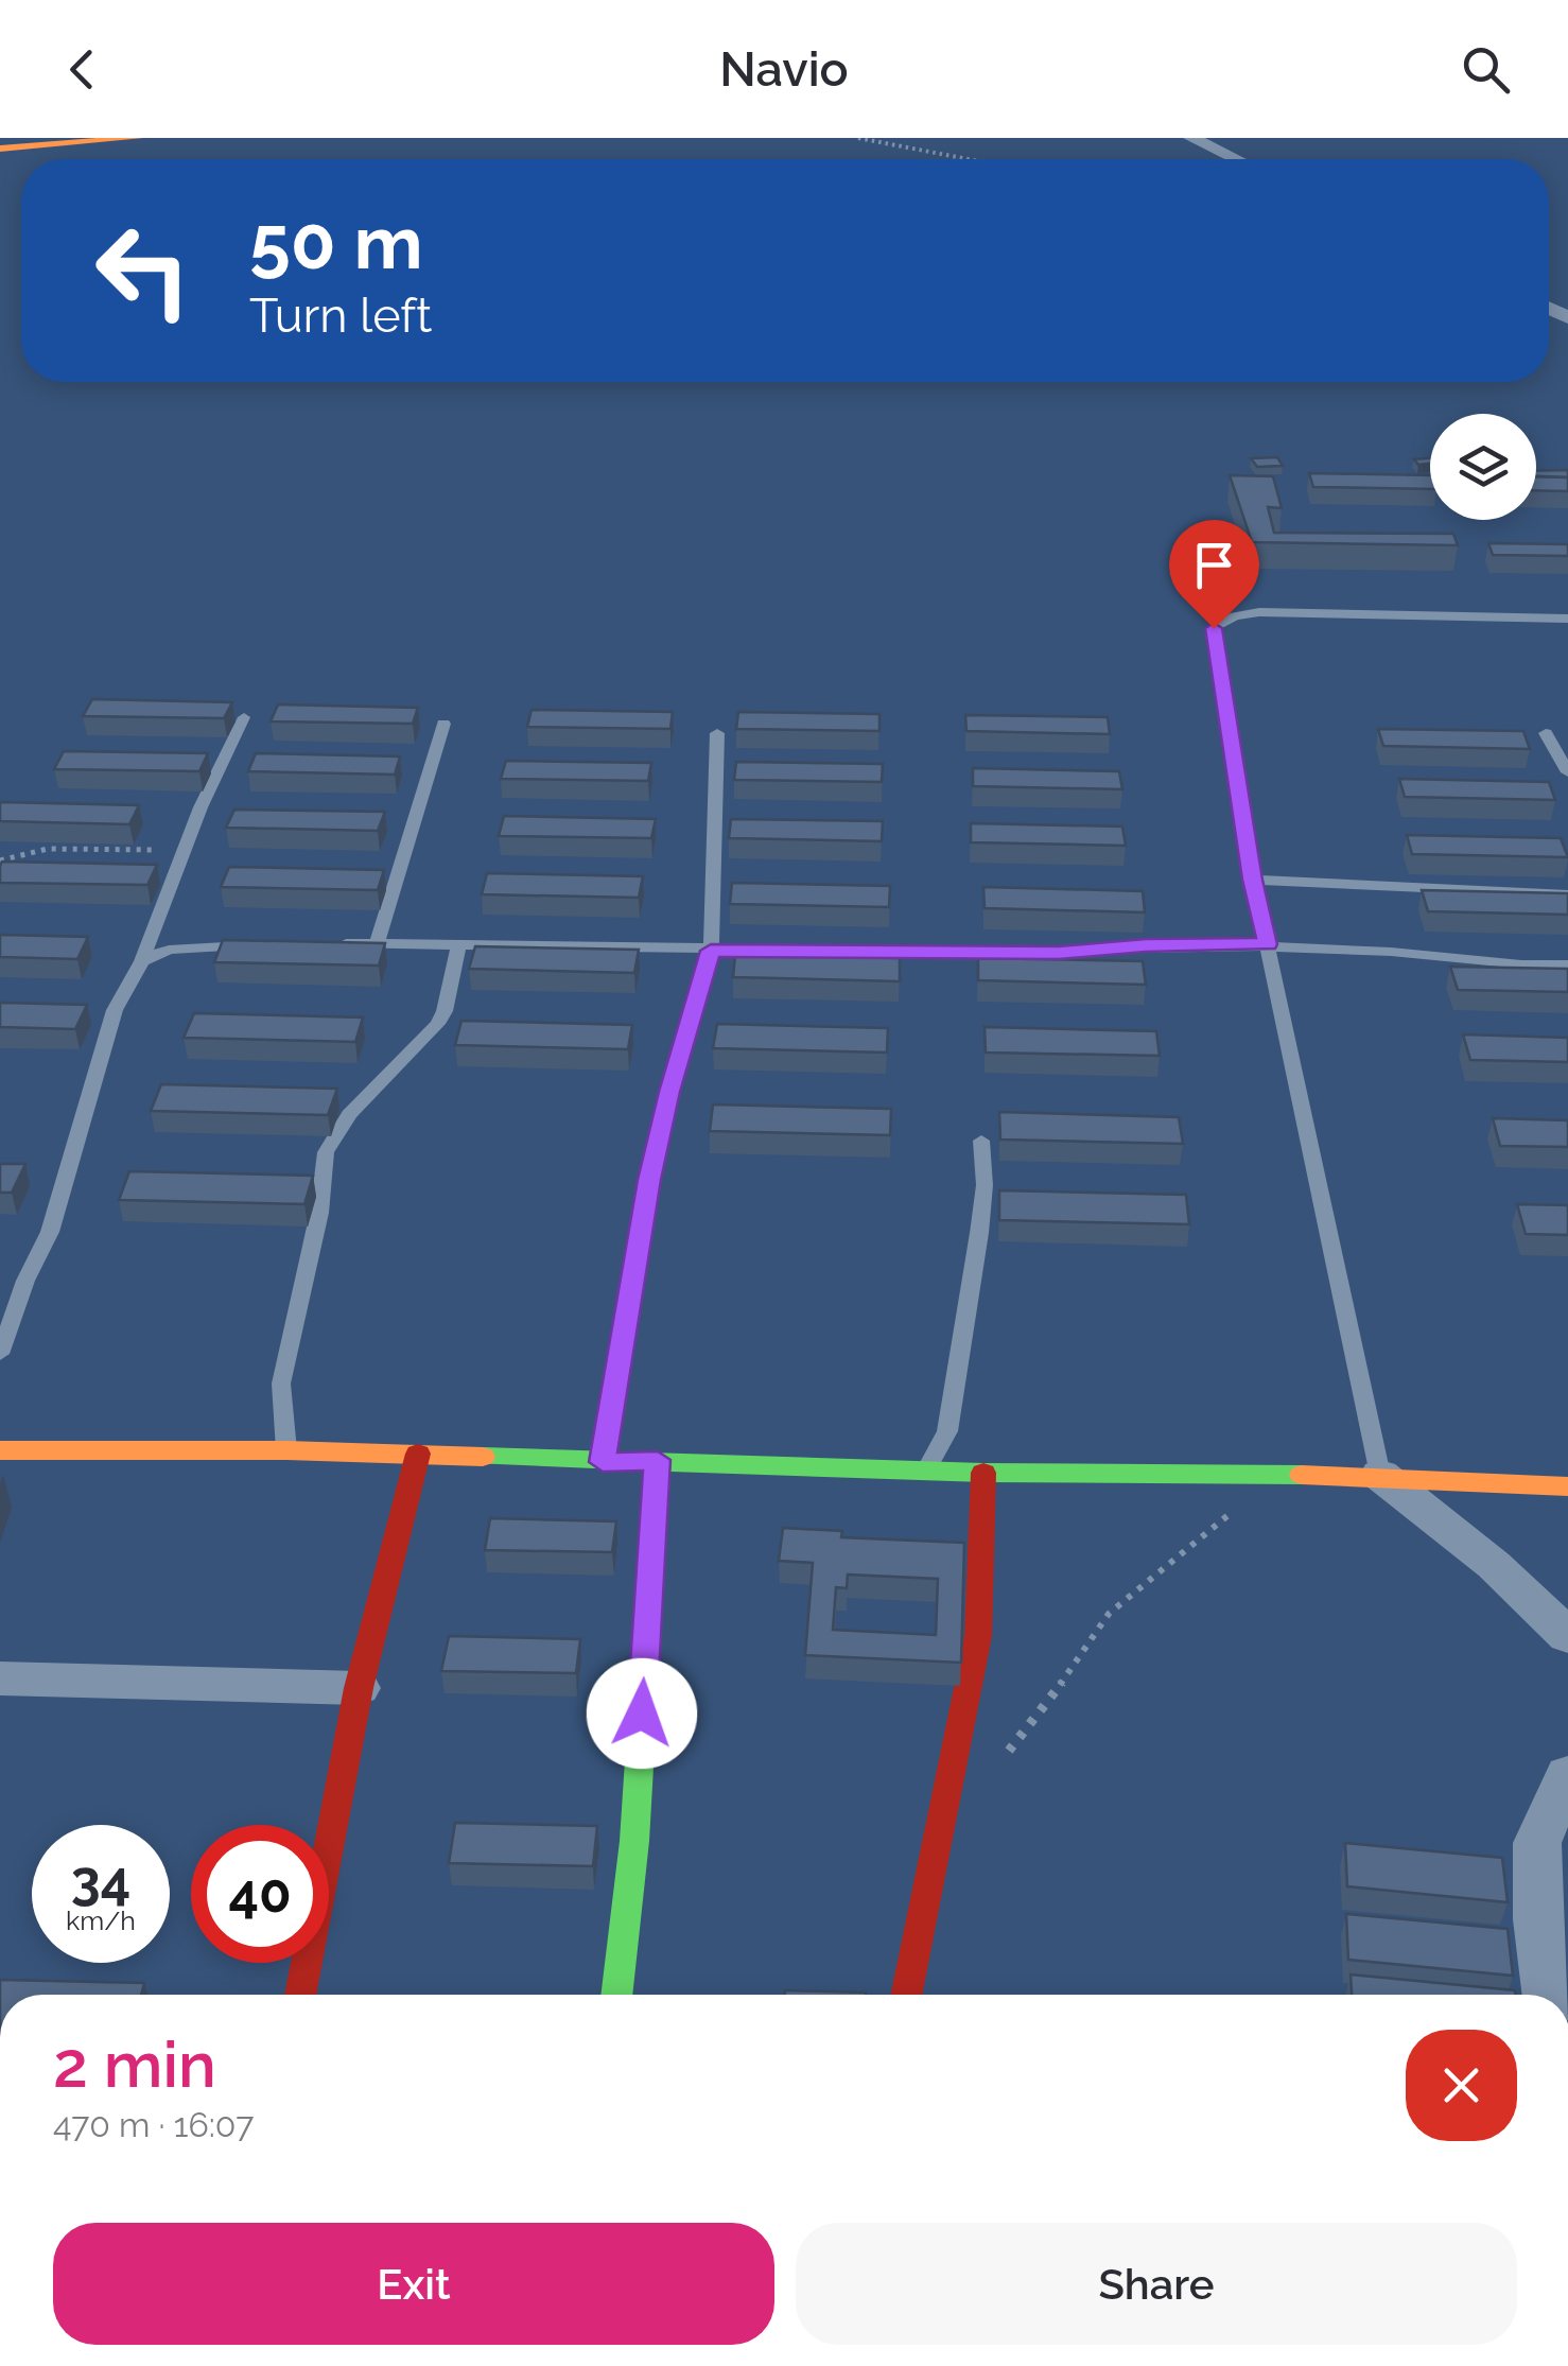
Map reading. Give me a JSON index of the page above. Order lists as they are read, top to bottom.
{
  "page": {
    "header": "Navio",
    "turn": ["50 m", "Turn left"],
    "speed": "34 km/h",
    "limit": "40",
    "heading": ["2 min", "470 m · 16:07"],
    "buttons": ["Exit", "Share"]
  }
}
